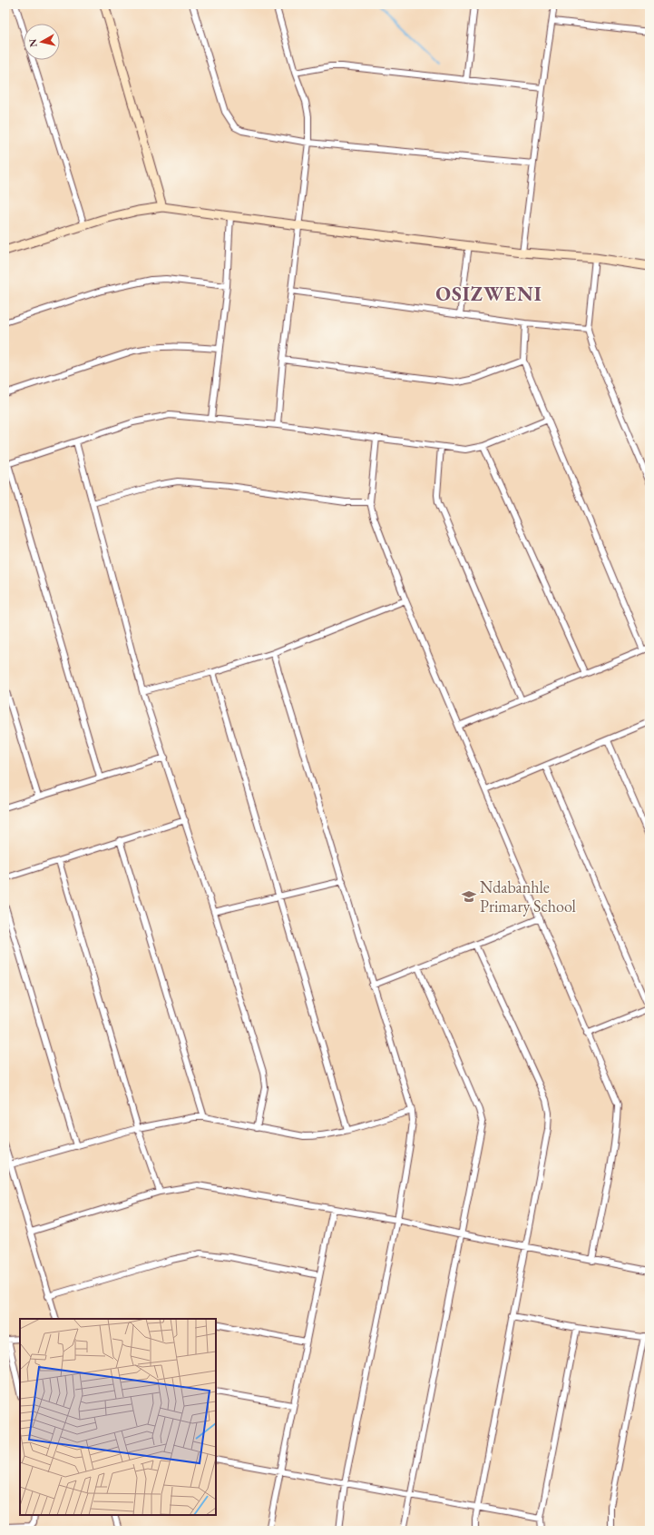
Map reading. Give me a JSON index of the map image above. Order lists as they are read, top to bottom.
{
  "districts": ["OSIZWENI"],
  "places": {
    "school or university": ["Ndabanhle Primary School"]
  },
  "north": "left"
}
